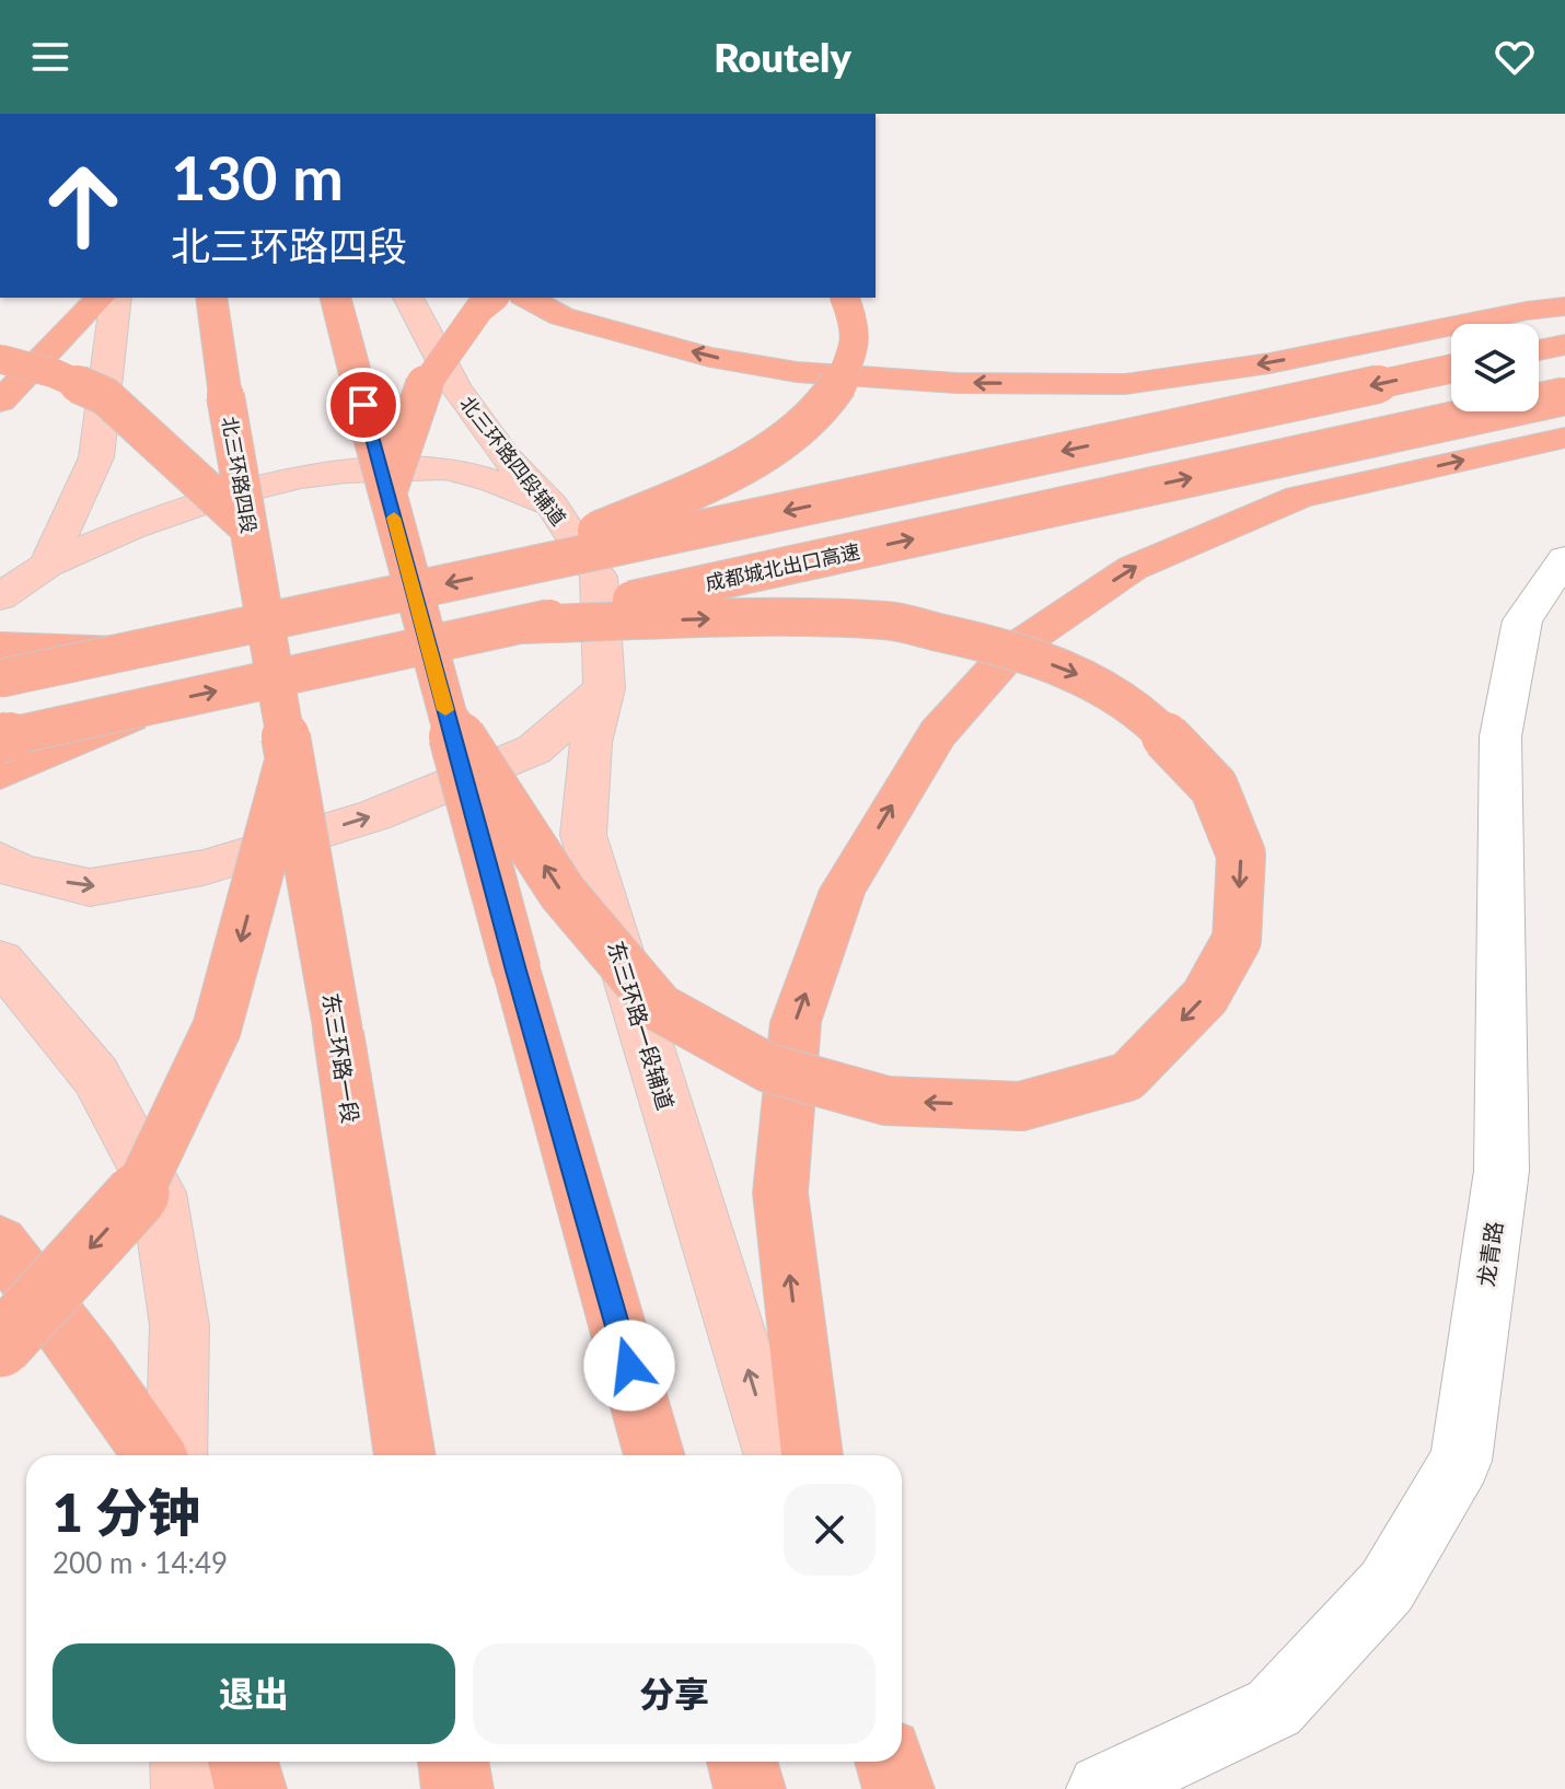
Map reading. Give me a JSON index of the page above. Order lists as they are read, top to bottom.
{
  "streets": {
    "highway": ["北三环路四段", "成都城北出口高速", "东三环路一段"],
    "main road": ["北三环路四段辅道", "东三环路一段辅道"],
    "street": ["龙青路"]
  },
  "crossings": [
    ["北三环路四段辅道", "东三环路一段辅道"],
    ["北三环路四段", "东三环路一段"]
  ],
  "one_way": ["东三环路一段辅道"],
  "page": {
    "header": "Routely",
    "turn": ["130 m", "北三环路四段"],
    "heading": ["1 分钟", "200 m · 14:49"],
    "buttons": ["退出", "分享"]
  }
}
